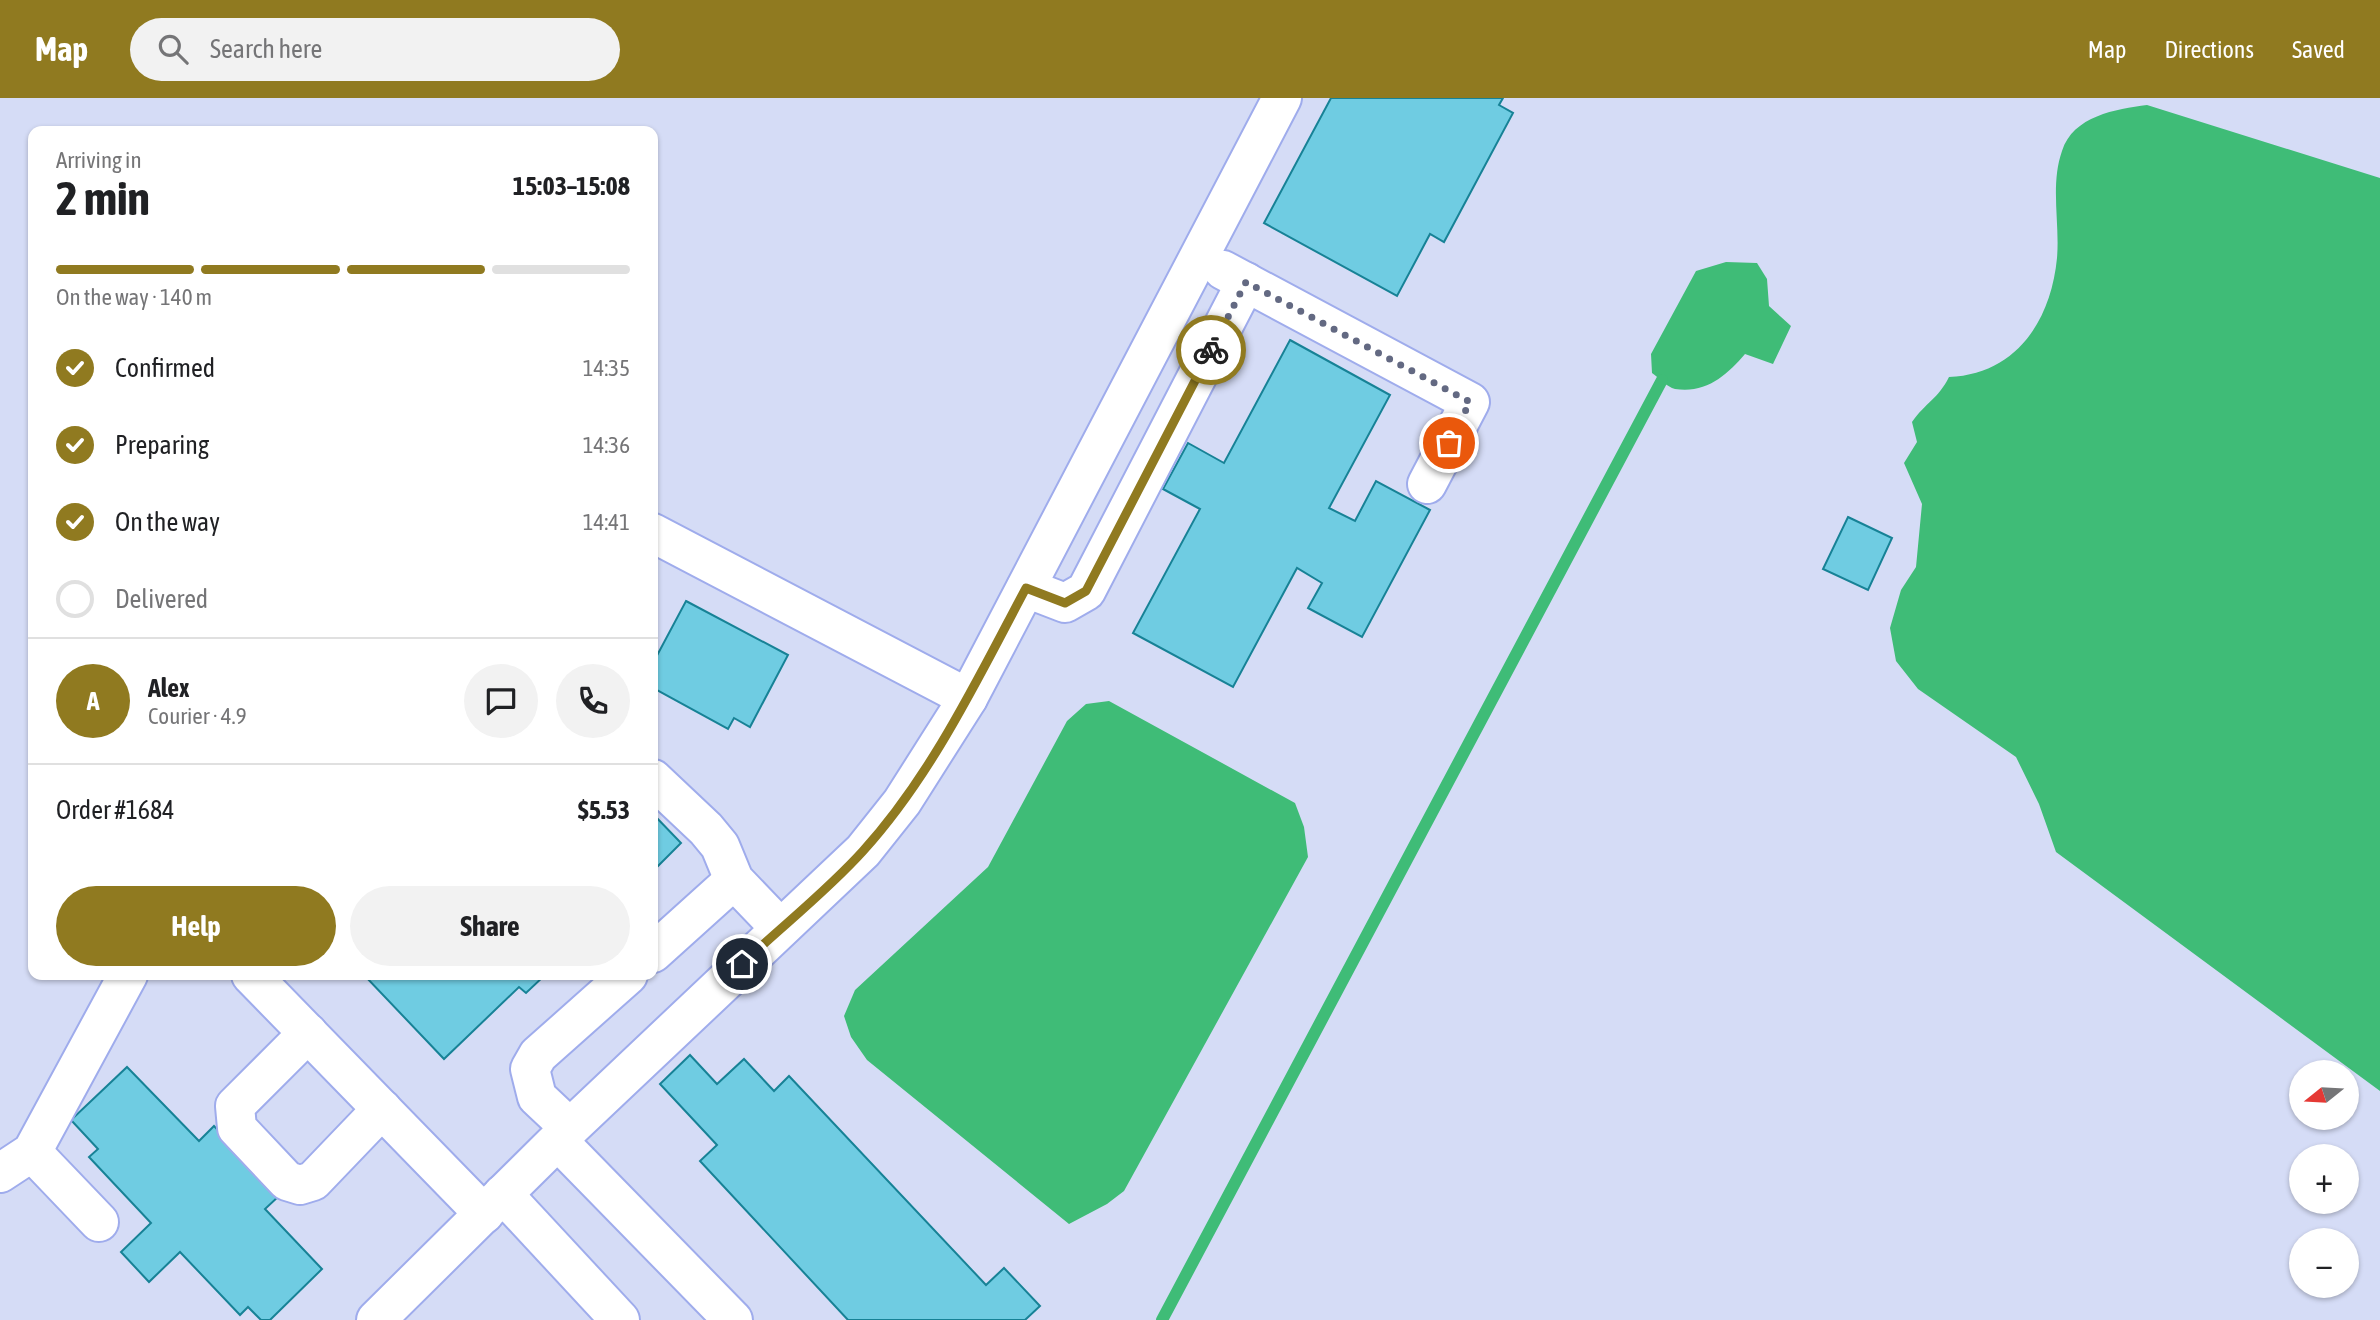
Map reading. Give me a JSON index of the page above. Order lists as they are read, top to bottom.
{
  "north": "left",
  "page": {
    "header": "Map",
    "search": "Search here",
    "nav": ["Map", "Directions", "Saved"],
    "heading": ["2 min", "Arriving in", "15:03–15:08"],
    "panel": [
      "Alex",
      "Courier · 4.9",
      "Order #1684",
      "$5.53"
    ],
    "bar": "On the way · 140 m",
    "list": [
      ["Confirmed", "14:35"],
      ["Preparing", "14:36"],
      ["On the way", "14:41"],
      "Delivered"
    ],
    "round": "A",
    "buttons": ["Help", "Share"],
    "map_buttons": ["+", "−"]
  }
}
